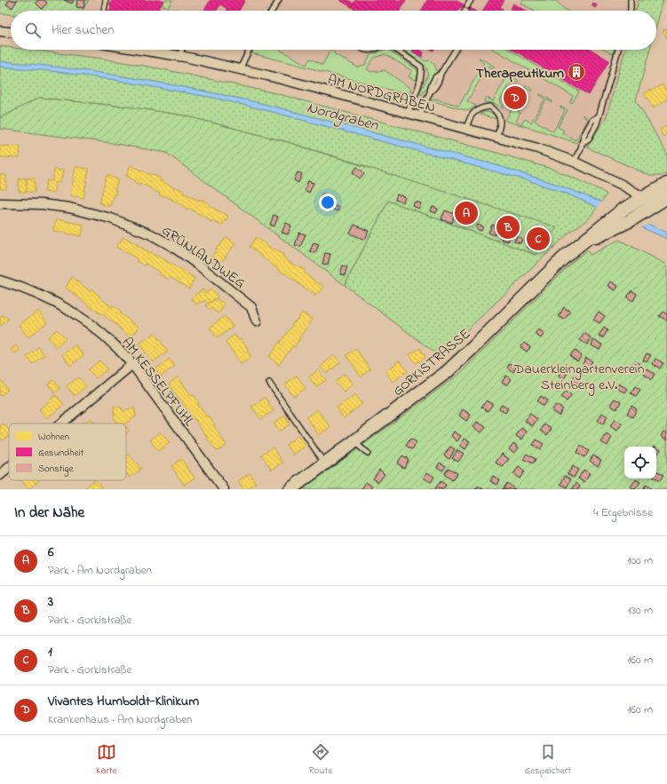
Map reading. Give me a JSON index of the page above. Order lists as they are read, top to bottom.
{
  "streets": {
    "main road": ["GORKISTRASSE"],
    "street": ["AM NORDGRABEN", "GRÜNLANDWEG", "AM KESSELPFUHL"]
  },
  "crossings": [
    ["AM NORDGRABEN", "GORKISTRASSE"]
  ],
  "water": ["Nordgraben"],
  "parks": ["Dauerkleingartenverein Steinberg e.V."],
  "places": {
    "building": ["Therapeutikum"]
  },
  "legend": ["Wohnen", "Gesundheit", "Sonstige"],
  "page": {
    "search": "Hier suchen",
    "pins": [
      "D",
      "A",
      "B",
      "C"
    ],
    "heading": ["In der Nähe", "4 Ergebnisse"],
    "list": [
      {
        "mark": "A",
        "name": "6",
        "note": "Park · Am Nordgraben",
        "value": "100 m"
      },
      {
        "mark": "B",
        "name": "3",
        "note": "Park · Gorkistraße",
        "value": "130 m"
      },
      {
        "mark": "C",
        "name": "1",
        "note": "Park · Gorkistraße",
        "value": "160 m"
      },
      {
        "mark": "D",
        "name": "Vivantes Humboldt-Klinikum",
        "note": "Krankenhaus · Am Nordgraben",
        "value": "160 m"
      }
    ],
    "nav": ["Karte", "Route", "Gespeichert"]
  }
}
